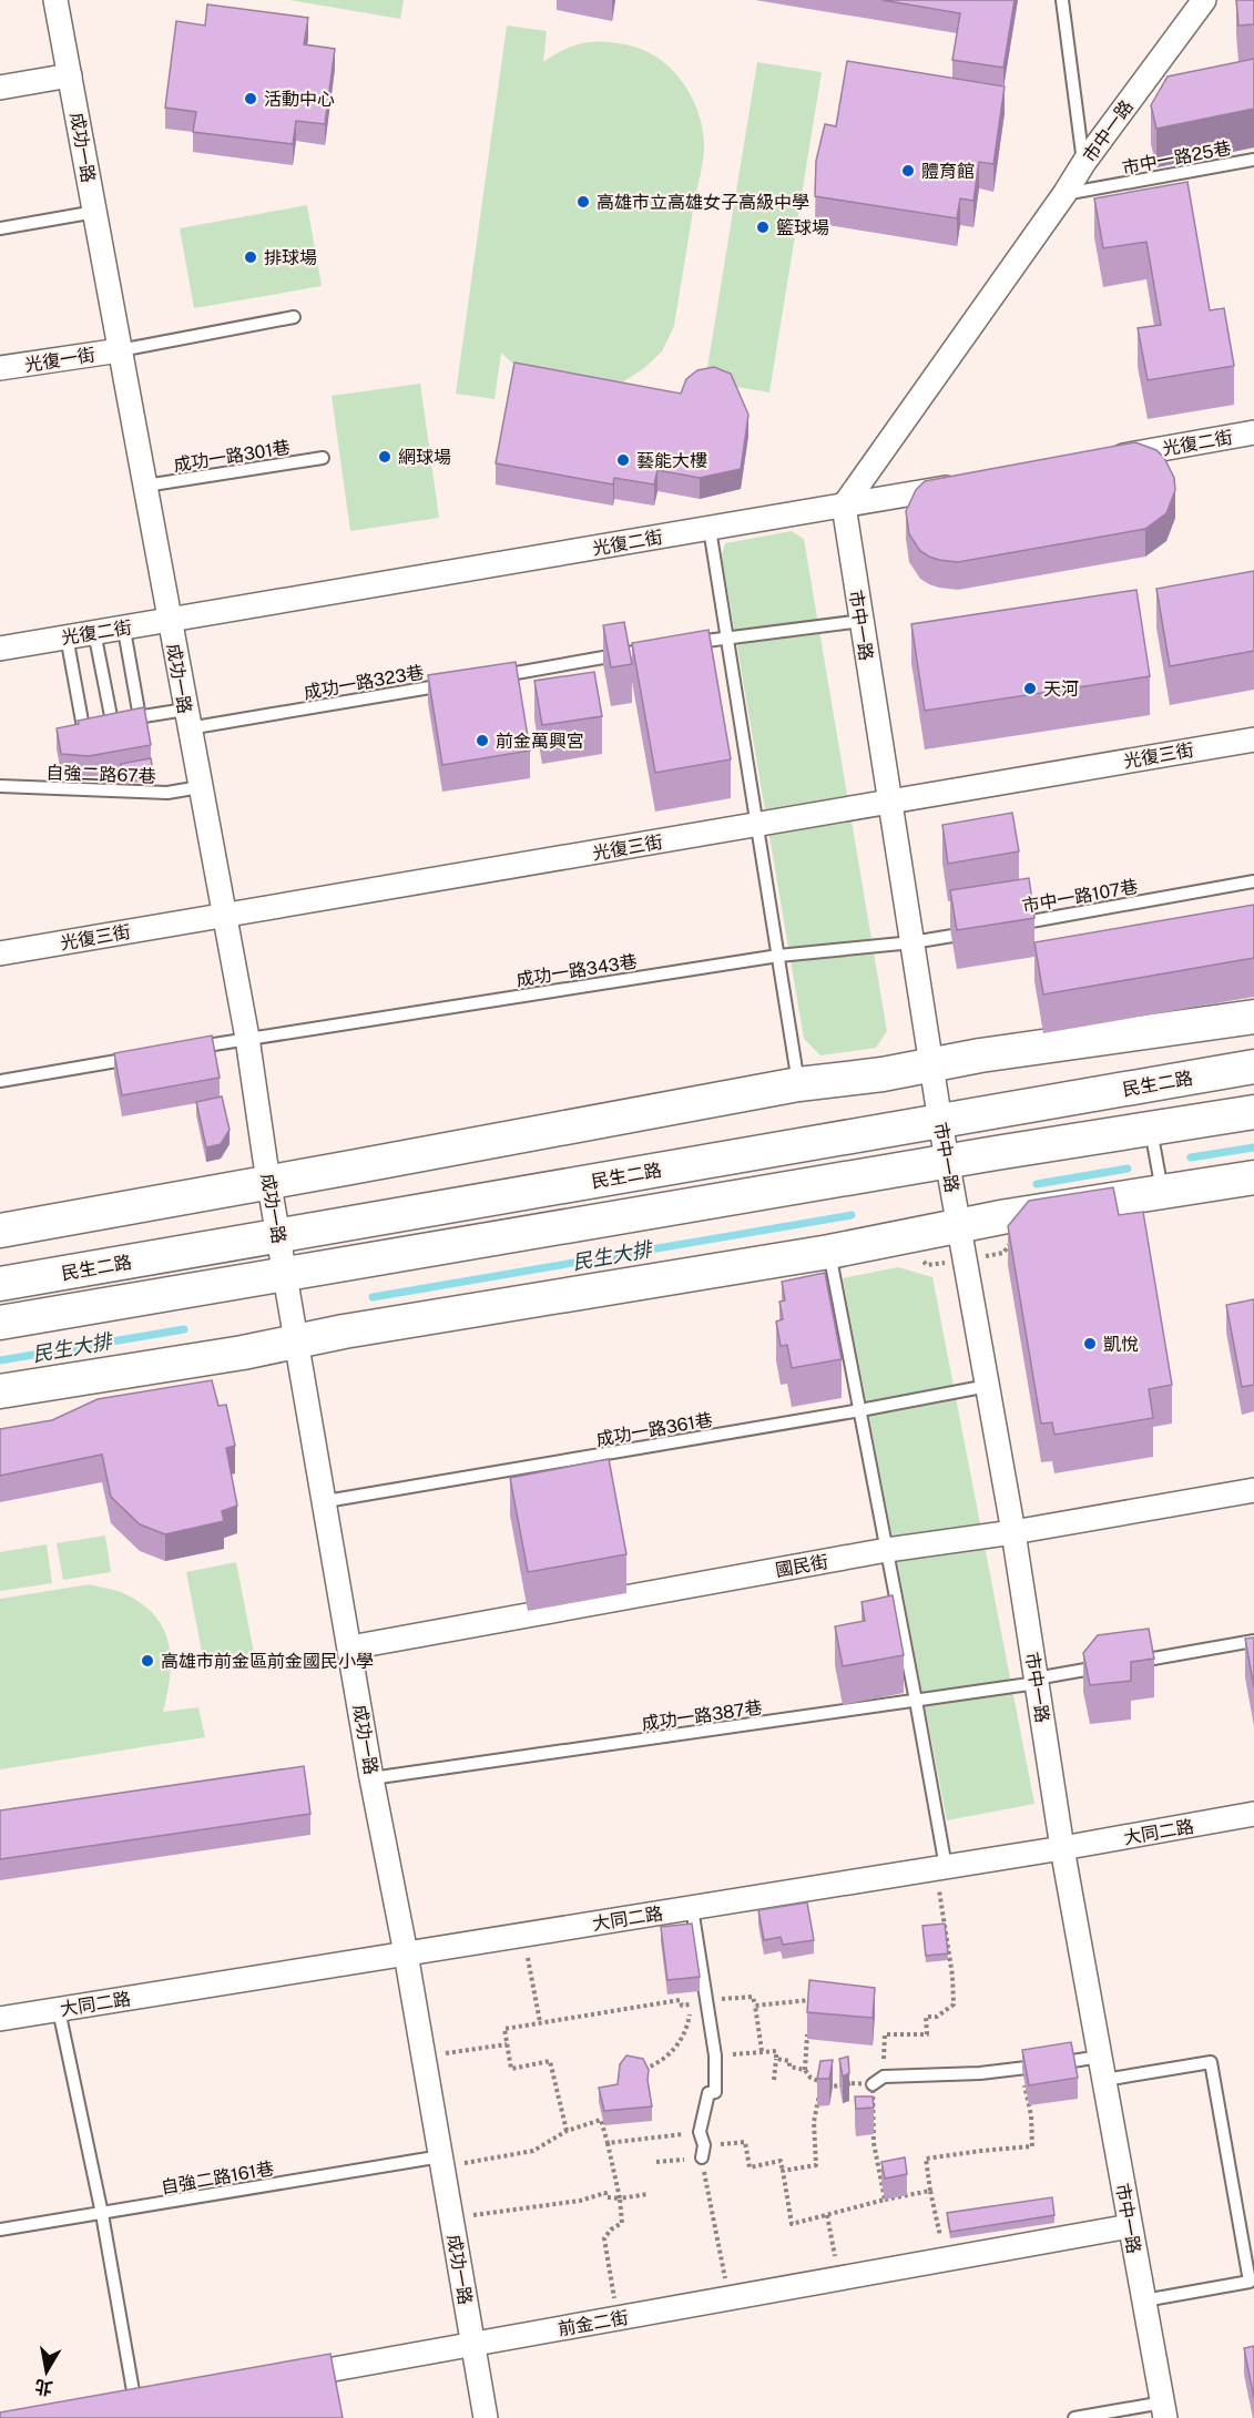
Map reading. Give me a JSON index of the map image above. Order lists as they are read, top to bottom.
{
  "streets": {
    "main road": ["民生二路"],
    "street": [
      "市中一路",
      "成功一路",
      "光復一街",
      "光復二街",
      "光復三街",
      "國民街",
      "大同二路",
      "前金二街"
    ],
    "lane": [
      "市中一路25巷",
      "成功一路301巷",
      "成功一路323巷",
      "自強二路67巷",
      "市中一路107巷",
      "成功一路343巷",
      "成功一路361巷",
      "成功一路387巷",
      "自強二路161巷"
    ]
  },
  "crossings": [
    ["市中一路", "市中一路25巷"],
    ["市中一路", "光復二街"],
    ["市中一路", "光復三街"],
    ["市中一路", "成功一路343巷"],
    ["市中一路", "民生二路"],
    ["市中一路", "成功一路361巷"],
    ["市中一路", "國民街"],
    ["市中一路", "成功一路387巷"],
    ["市中一路", "大同二路"],
    ["市中一路", "前金二街"],
    ["成功一路", "光復一街"],
    ["成功一路", "光復二街"],
    ["成功一路", "成功一路301巷"],
    ["成功一路", "成功一路323巷"],
    ["成功一路", "光復三街"],
    ["成功一路", "自強二路67巷"],
    ["成功一路", "成功一路343巷"],
    ["成功一路", "民生二路"],
    ["成功一路", "成功一路361巷"],
    ["成功一路", "國民街"],
    ["成功一路", "成功一路387巷"],
    ["成功一路", "大同二路"],
    ["成功一路", "自強二路161巷"],
    ["成功一路", "前金二街"],
    ["光復二街", "成功一路323巷"]
  ],
  "water": ["民生大排"],
  "places": [
    "活動中心",
    "體育館",
    "高雄市立高雄女子高級中學",
    "籃球場",
    "排球場",
    "網球場",
    "藝能大樓",
    "天河",
    "前金萬興宮",
    "凱悅",
    "高雄市前金區前金國民小學"
  ],
  "north": "bottom"
}
